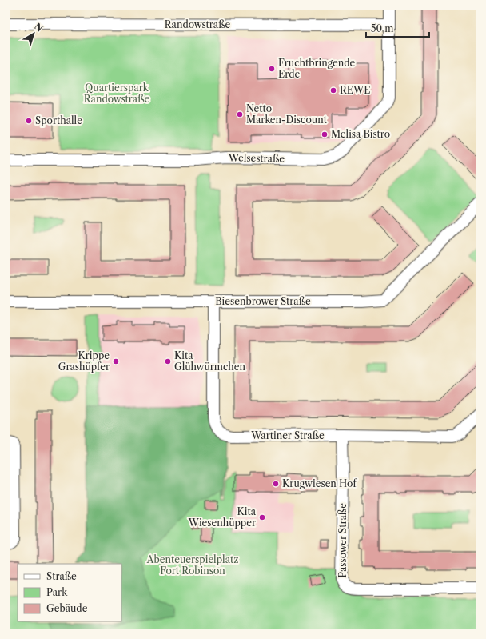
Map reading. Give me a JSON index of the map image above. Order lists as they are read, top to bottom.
{
  "streets": {
    "street": [
      "Randowstraße",
      "Welsestraße",
      "Biesenbrower Straße",
      "Wartiner Straße",
      "Passower Straße"
    ]
  },
  "crossings": [
    ["Randowstraße", "Welsestraße"],
    ["Biesenbrower Straße", "Wartiner Straße"],
    ["Wartiner Straße", "Passower Straße"]
  ],
  "parks": ["Quartierspark Randowstraße", "Abenteuerspielplatz Fort Robinson"],
  "places": [
    "Fruchtbringende Erde",
    "REWE",
    "Netto Marken-Discount",
    "Sporthalle",
    "Melisa Bistro",
    "Krippe Grashüpfer",
    "Kita Glühwürmchen",
    "Krugwiesen Hof",
    "Kita Wiesenhüpper"
  ],
  "legend": ["Straße", "Park", "Gebäude"],
  "scale_bar": "50 m",
  "north": "top right"
}
